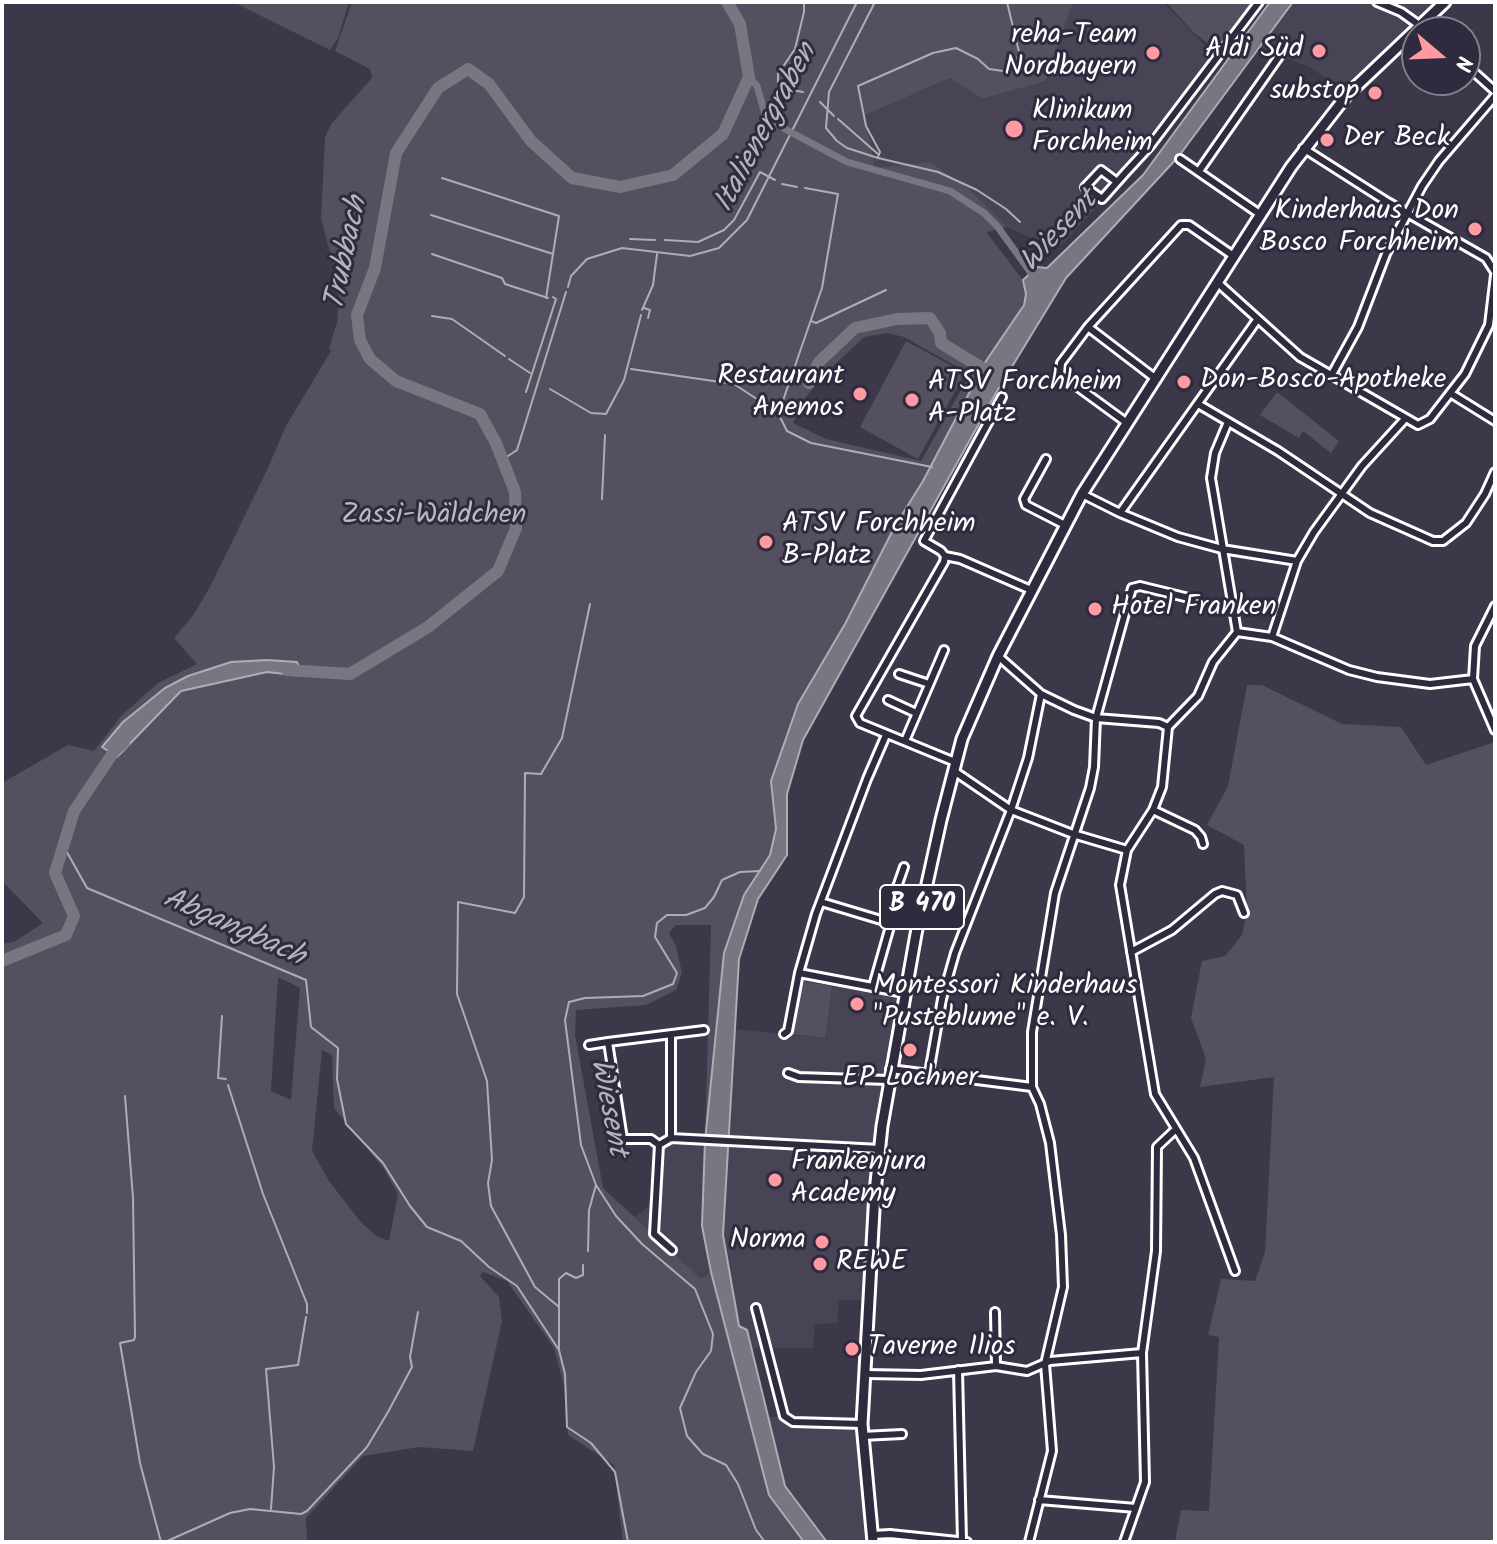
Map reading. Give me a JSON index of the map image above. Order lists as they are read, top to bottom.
{
  "streets": {
    "main road": ["B 470"]
  },
  "water": [
    "Italienergraben",
    "Wiesent",
    "Trubbach",
    "Abgangbach"
  ],
  "parks": ["Zassi-Wäldchen"],
  "places": [
    "Aldi Süd",
    "reha-Team Nordbayern",
    "substop",
    "Klinikum Forchheim",
    "Der Beck",
    "Kinderhaus Don Bosco Forchheim",
    "Don-Bosco-Apotheke",
    "Restaurant Anemos",
    "ATSV Forchheim A-Platz",
    "ATSV Forchheim B-Platz",
    "Hotel Franken",
    "Montessori Kinderhaus \"Pusteblume\" e. V.",
    "EP Lochner",
    "Frankenjura Academy",
    "Norma",
    "REWE",
    "Taverne Ilios"
  ],
  "north": "right"
}
